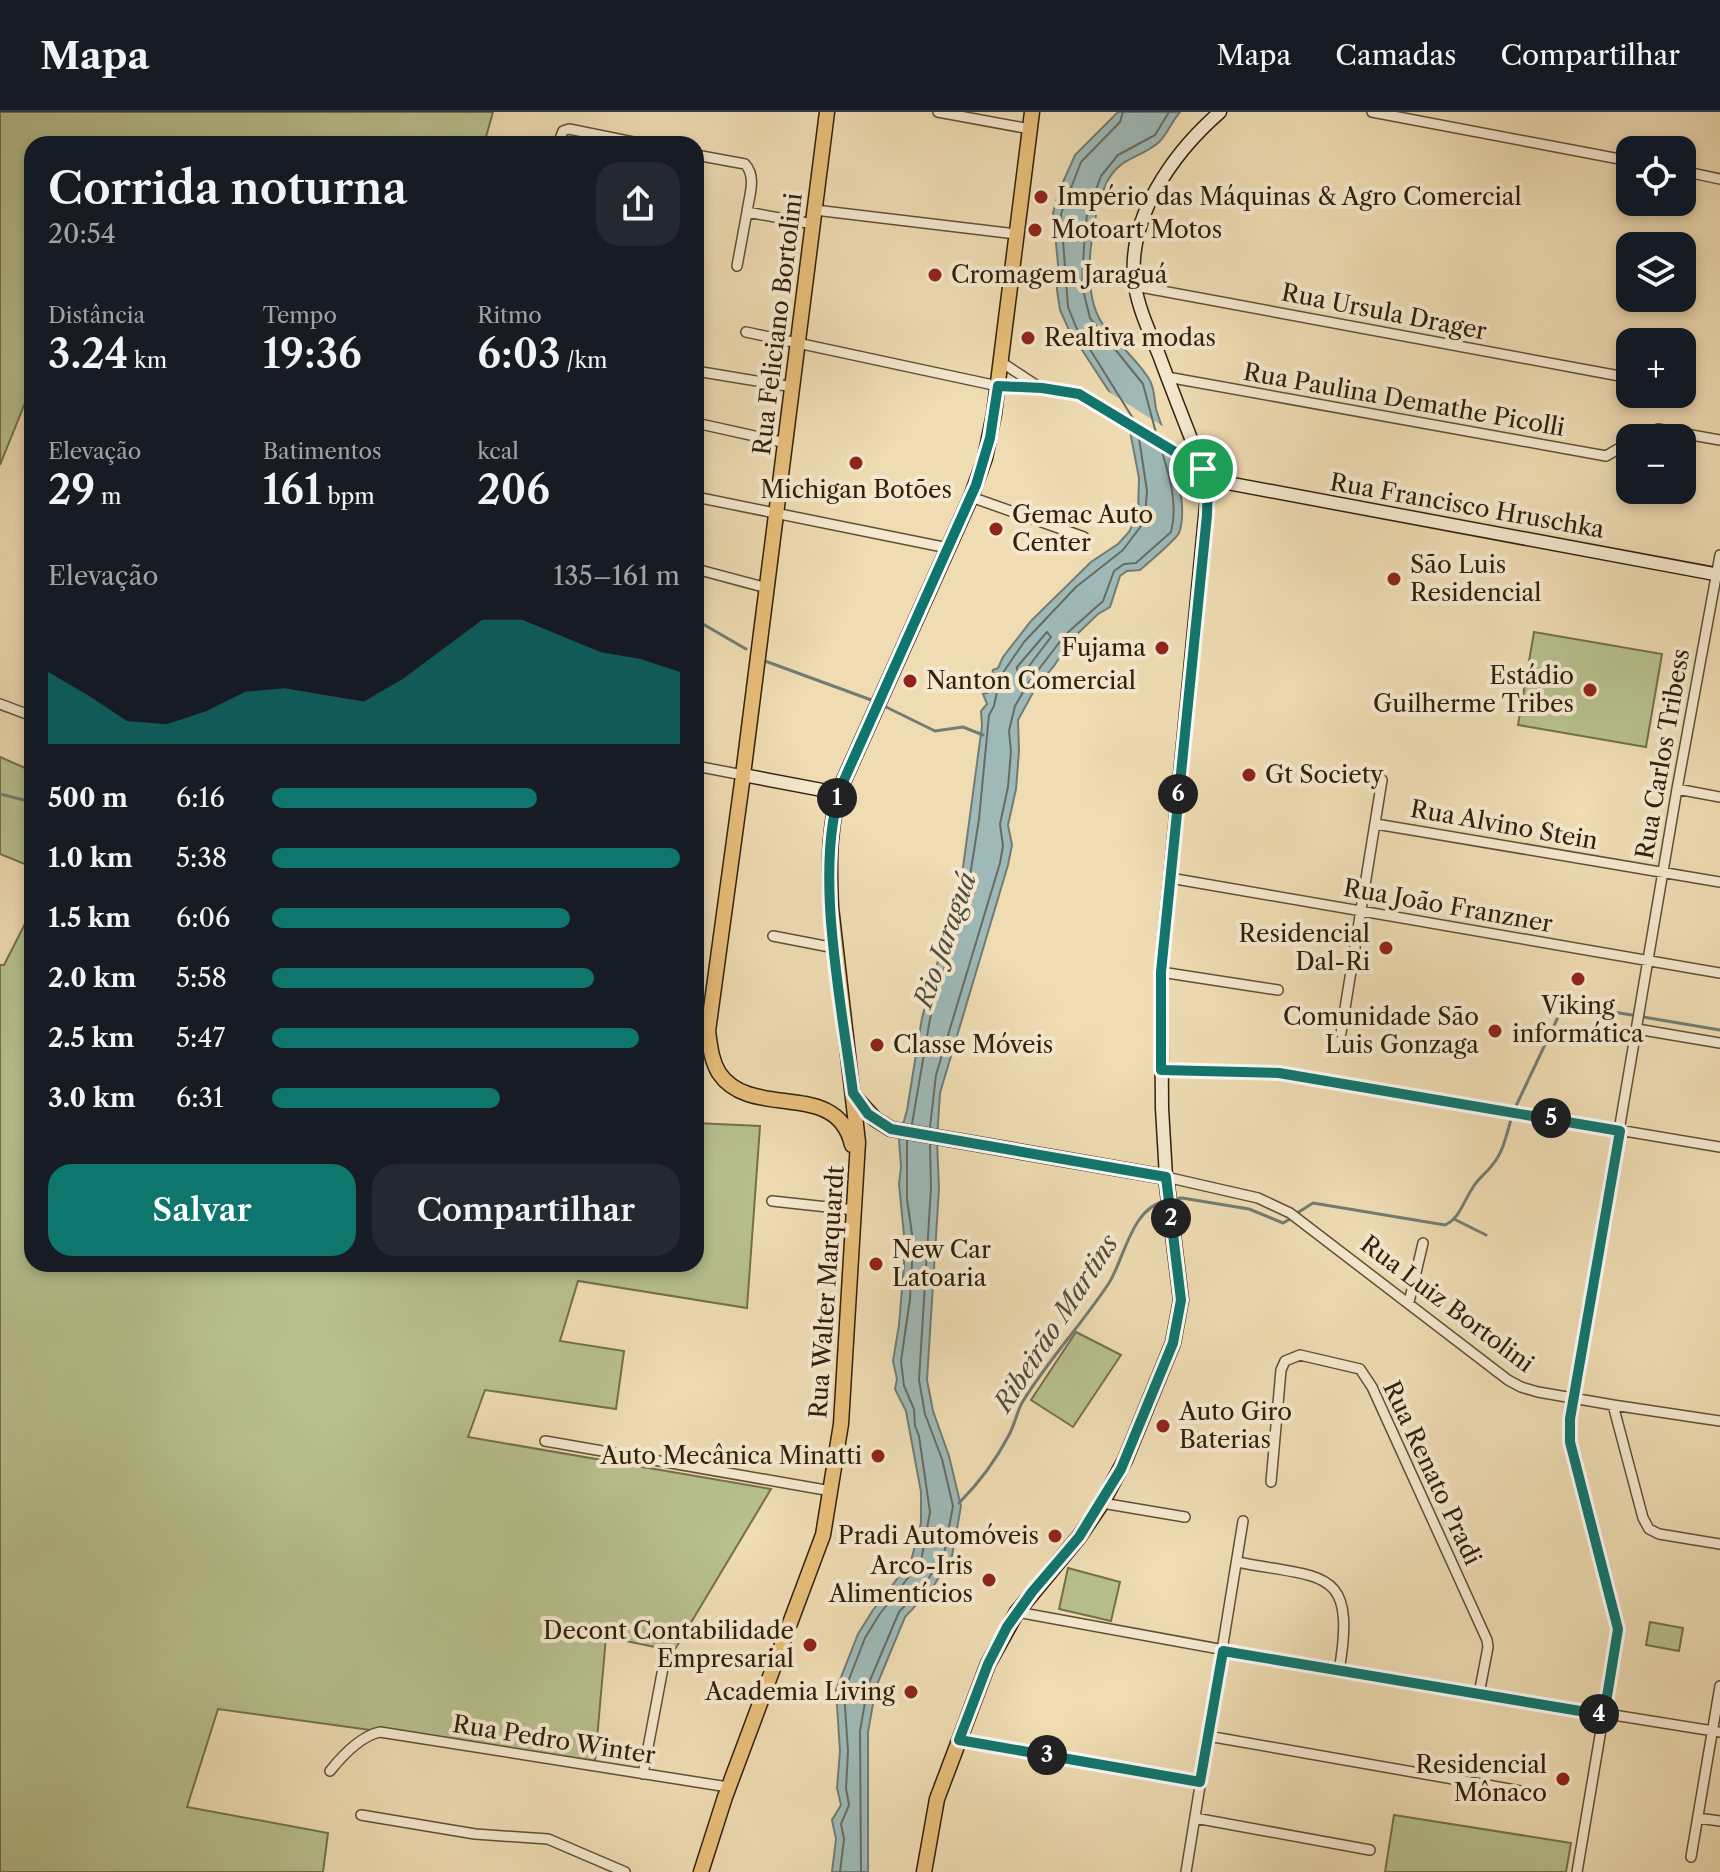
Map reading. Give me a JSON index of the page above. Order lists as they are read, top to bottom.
{
  "streets": {
    "main road": ["Rua Feliciano Bortolini", "Rua Francisco Hruschka", "Rua Walter Marquardt"],
    "street": [
      "Rua Ursula Drager",
      "Rua Paulina Demathe Picolli",
      "Rua Carlos Tribess",
      "Rua Alvino Stein",
      "Rua João Franzner",
      "Rua Luiz Bortolini",
      "Rua Renato Pradi",
      "Rua Pedro Winter"
    ]
  },
  "crossings": [
    ["Rua Francisco Hruschka", "Rua Carlos Tribess"],
    ["Rua Carlos Tribess", "Rua Alvino Stein"],
    ["Rua Carlos Tribess", "Rua João Franzner"],
    ["Rua Carlos Tribess", "Rua Luiz Bortolini"],
    ["Rua Walter Marquardt", "Rua Pedro Winter"]
  ],
  "water": ["Rio Jaraguá", "Ribeirão Martins"],
  "places": [
    "Império das Máquinas & Agro Comercial",
    "Motoart Motos",
    "Cromagem Jaraguá",
    "Realtiva modas",
    "Michigan Botões",
    "Gemac Auto Center",
    "São Luis Residencial",
    "Fujama",
    "Nanton Comercial",
    "Estádio Guilherme Tribes",
    "Gt Society",
    "Residencial Dal-Ri",
    "Viking informática",
    "Comunidade São Luis Gonzaga",
    "Classe Móveis",
    "New Car Latoaria",
    "Auto Giro Baterias",
    "Auto Mecânica Minatti",
    "Pradi Automóveis",
    "Arco-Iris Alimentícios",
    "Decont Contabilidade Empresarial",
    "Academia Living",
    "Residencial Mônaco"
  ],
  "page": {
    "header": "Mapa",
    "nav": ["Mapa", "Camadas", "Compartilhar"],
    "map_buttons": ["+", "−"],
    "heading": ["Corrida noturna", "20:54"],
    "stats": [
      ["Distância", "3.24 km"],
      ["Tempo", "19:36"],
      ["Ritmo", "6:03 /km"],
      ["Elevação", "29 m"],
      ["Batimentos", "161 bpm"],
      ["kcal", "206"]
    ],
    "chart": ["Elevação", "135–161 m"],
    "list": [
      {
        "name": "500 m",
        "note": "6:16"
      },
      {
        "name": "1.0 km",
        "note": "5:38"
      },
      {
        "name": "1.5 km",
        "note": "6:06"
      },
      {
        "name": "2.0 km",
        "note": "5:58"
      },
      {
        "name": "2.5 km",
        "note": "5:47"
      },
      {
        "name": "3.0 km",
        "note": "6:31"
      }
    ],
    "pins": [
      "6",
      "1",
      "5",
      "2",
      "4",
      "3"
    ],
    "buttons": ["Salvar", "Compartilhar"]
  }
}
